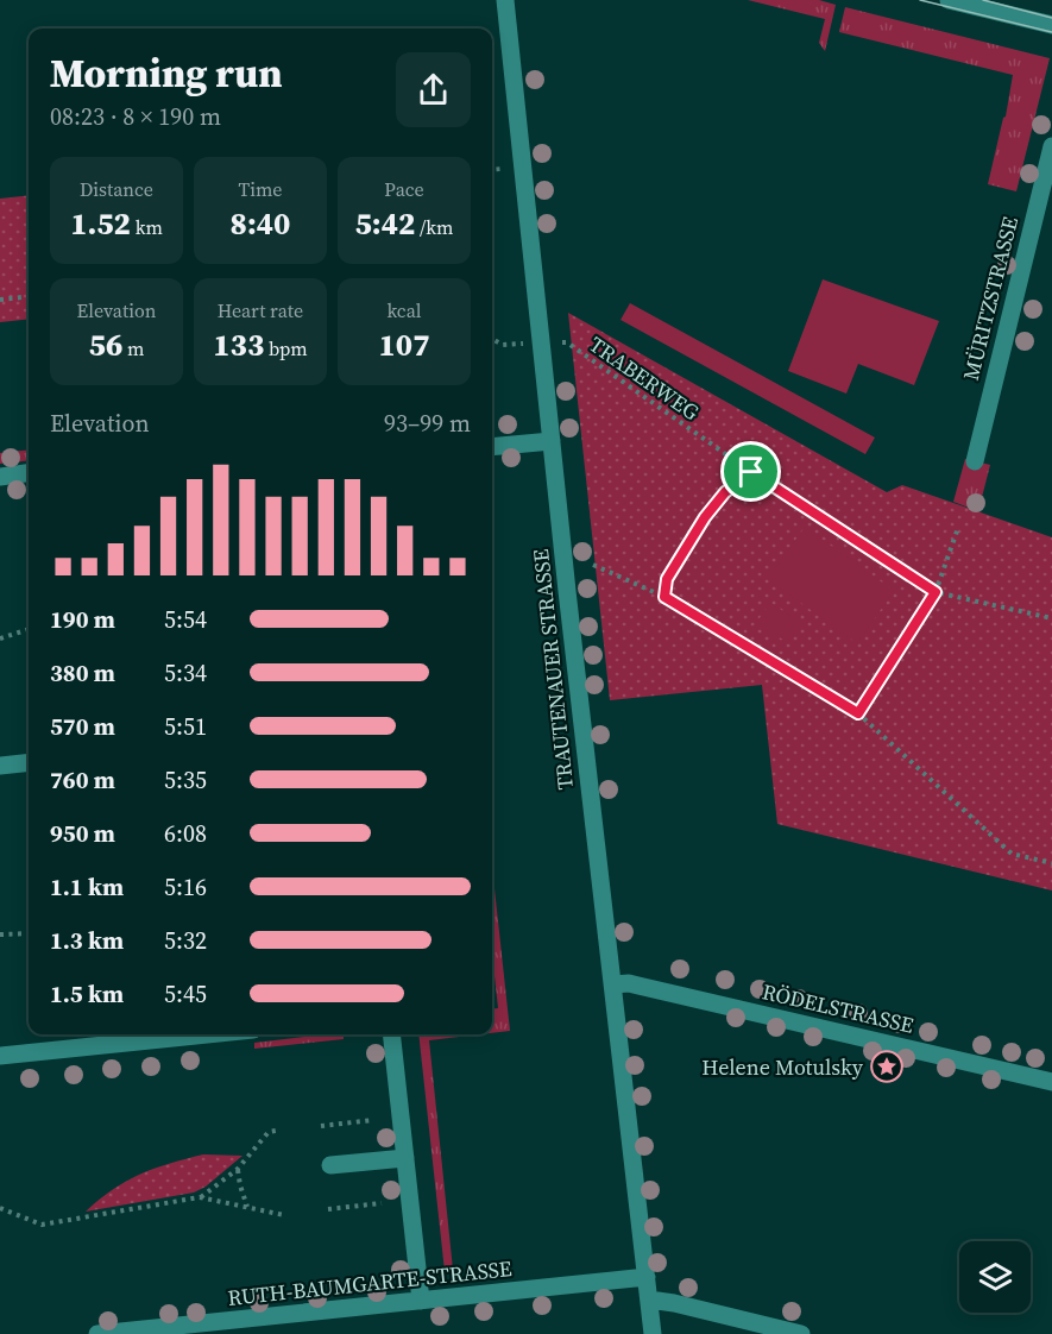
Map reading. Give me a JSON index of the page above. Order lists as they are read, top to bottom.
{
  "streets": {
    "street": [
      "MÜRITZSTRASSE",
      "TRAUTENAUER STRASSE",
      "RÖDELSTRASSE",
      "RUTH-BAUMGARTE-STRASSE"
    ],
    "path": ["TRABERWEG"]
  },
  "crossings": [
    ["TRAUTENAUER STRASSE", "RÖDELSTRASSE"],
    ["TRAUTENAUER STRASSE", "RUTH-BAUMGARTE-STRASSE"]
  ],
  "places": {
    "place": ["Helene Motulsky"]
  },
  "page": {
    "heading": ["Morning run", "08:23 · 8 × 190 m"],
    "stats": [
      ["Distance", "1.52 km"],
      ["Time", "8:40"],
      ["Pace", "5:42 /km"],
      ["Elevation", "56 m"],
      ["Heart rate", "133 bpm"],
      ["kcal", "107"]
    ],
    "chart": ["Elevation", "93–99 m"],
    "list": [
      {
        "name": "190 m",
        "note": "5:54"
      },
      {
        "name": "380 m",
        "note": "5:34"
      },
      {
        "name": "570 m",
        "note": "5:51"
      },
      {
        "name": "760 m",
        "note": "5:35"
      },
      {
        "name": "950 m",
        "note": "6:08"
      },
      {
        "name": "1.1 km",
        "note": "5:16"
      },
      {
        "name": "1.3 km",
        "note": "5:32"
      },
      {
        "name": "1.5 km",
        "note": "5:45"
      }
    ]
  }
}
